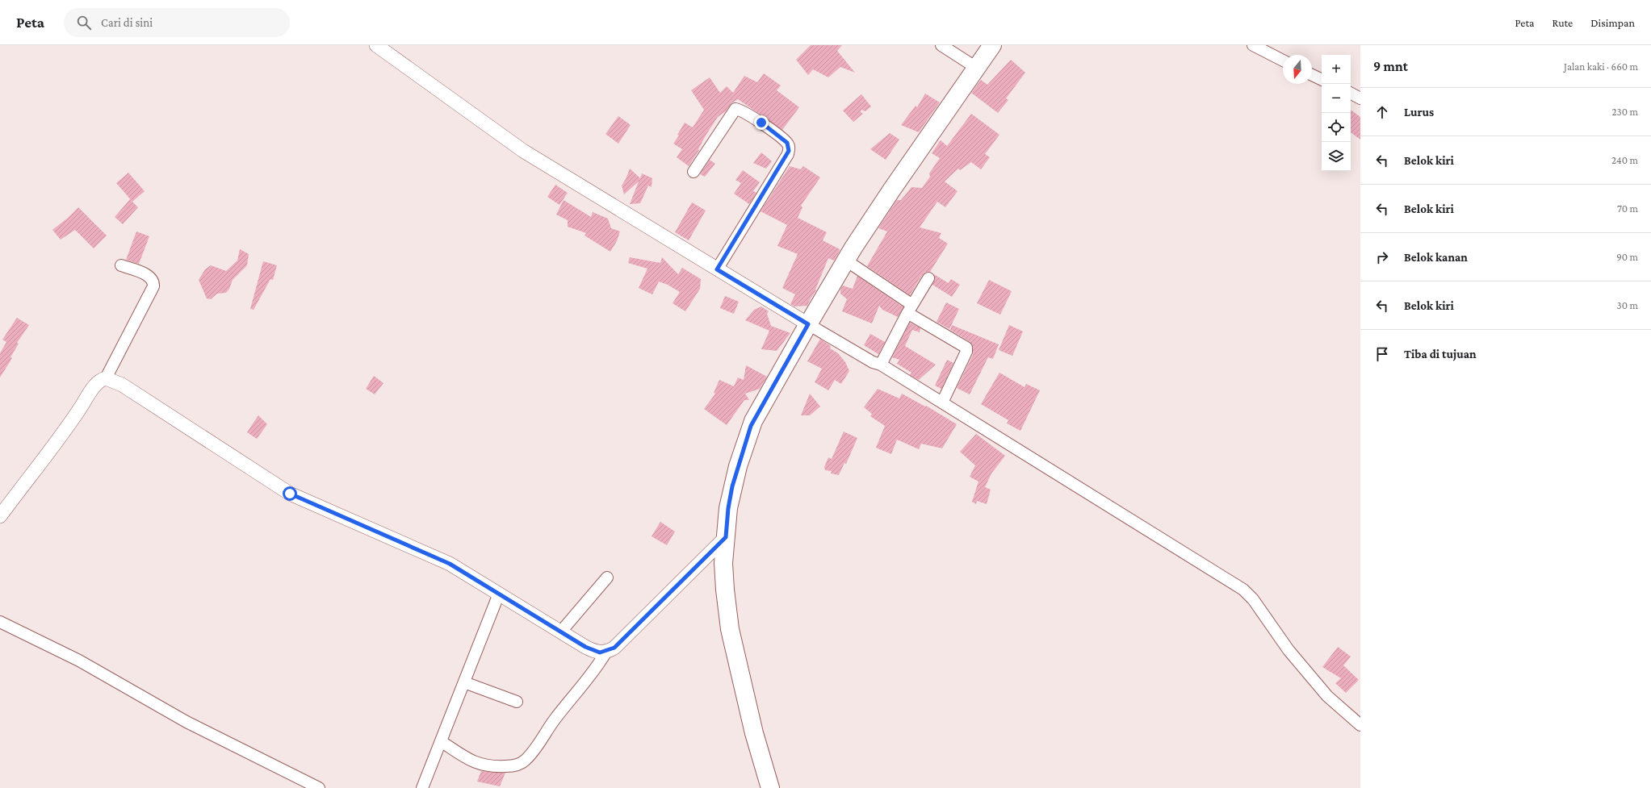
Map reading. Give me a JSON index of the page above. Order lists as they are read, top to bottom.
{
  "north": "bottom",
  "page": {
    "header": "Peta",
    "search": "Cari di sini",
    "nav": ["Peta", "Rute", "Disimpan"],
    "heading": ["9 mnt", "Jalan kaki · 660 m"],
    "map_buttons": ["+", "−"],
    "list": [
      ["Lurus", "230 m"],
      ["Belok kiri", "240 m"],
      ["Belok kiri", "70 m"],
      ["Belok kanan", "90 m"],
      ["Belok kiri", "30 m"],
      "Tiba di tujuan"
    ]
  }
}
